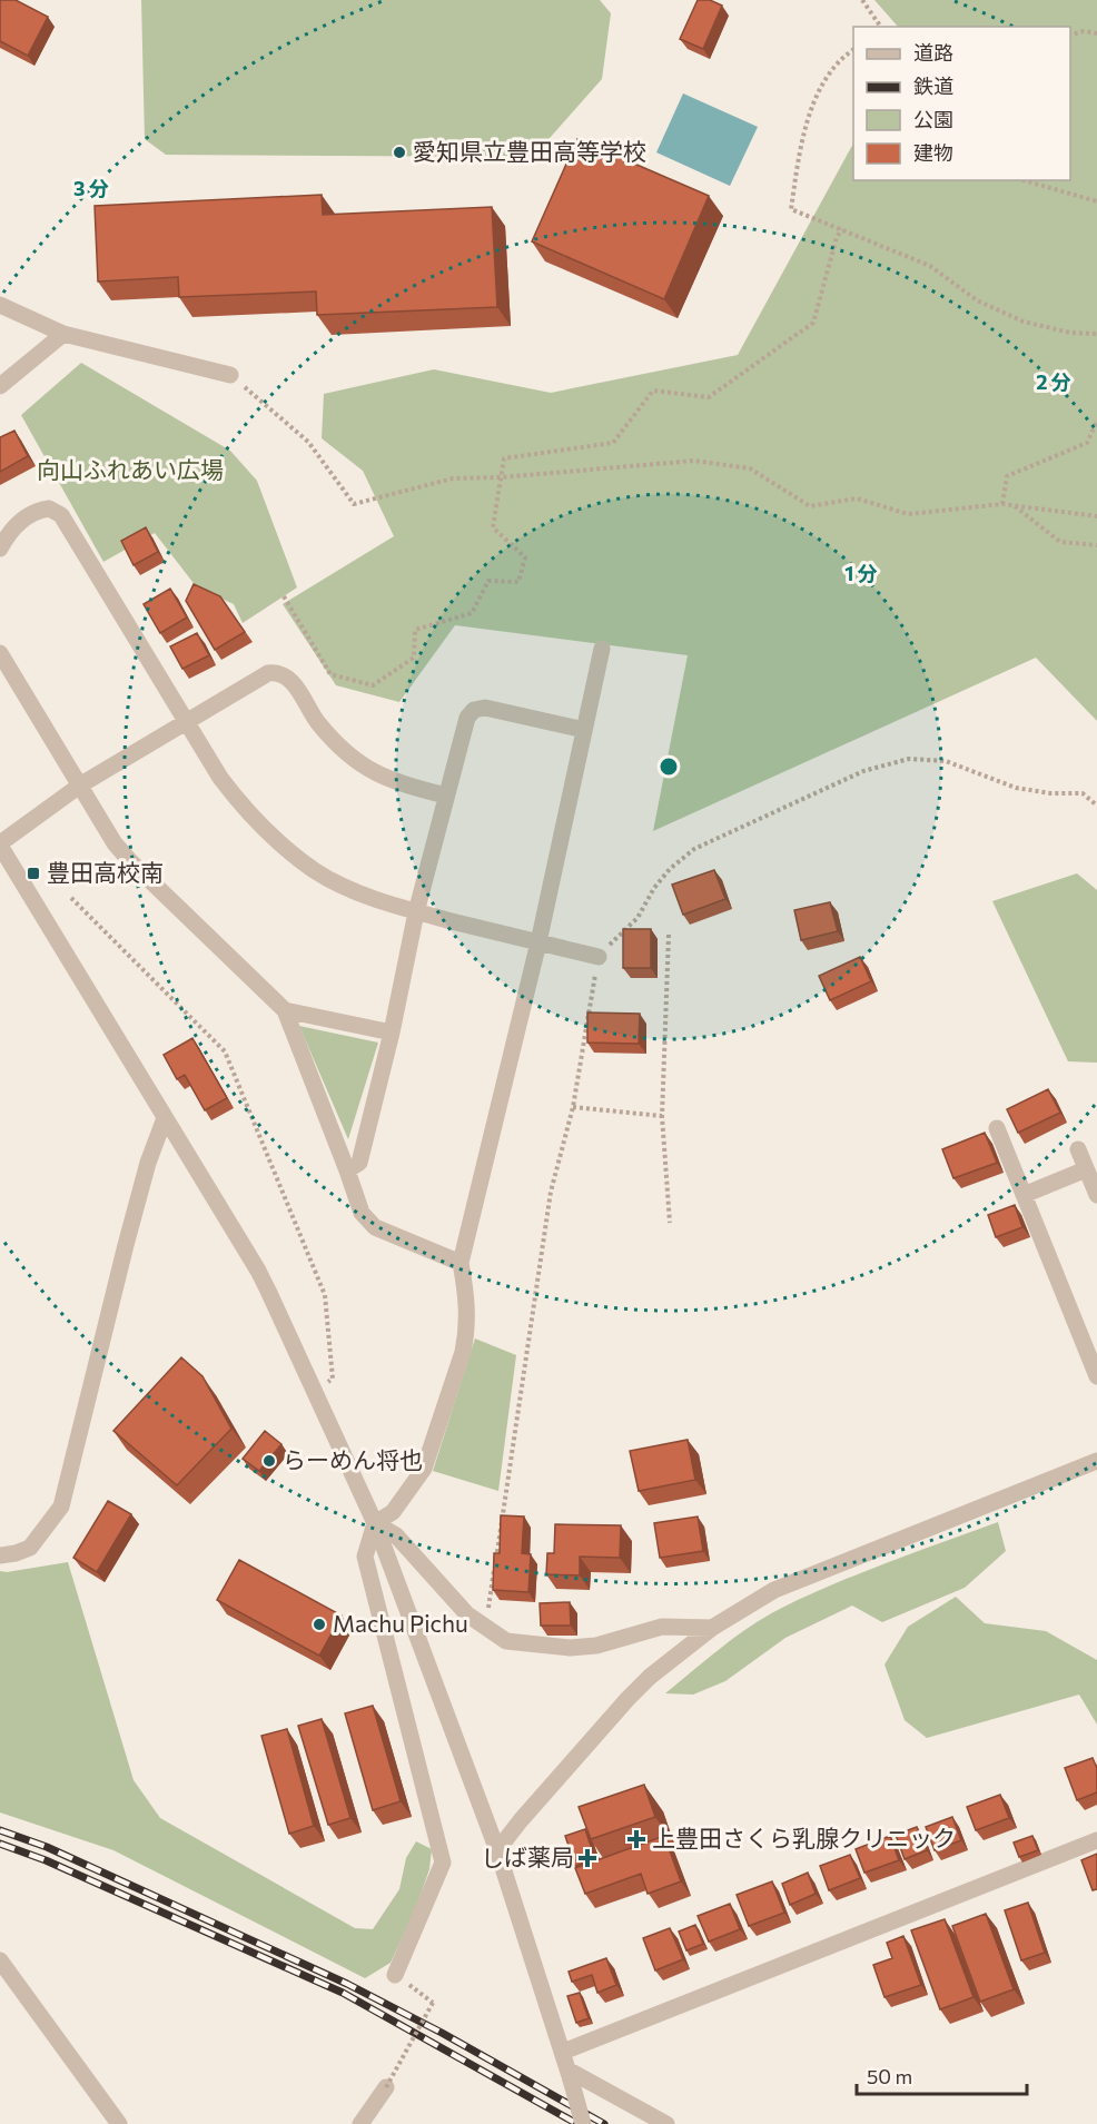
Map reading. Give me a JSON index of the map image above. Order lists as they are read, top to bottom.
{
  "parks": ["向山ふれあい広場"],
  "places": {
    "other": ["愛知県立豊田高等学校", "らーめん将也", "Machu Pichu"],
    "transit": ["豊田高校南"],
    "health": ["上豊田さくら乳腺クリニック", "しば薬局"]
  },
  "legend": [
    "道路",
    "鉄道",
    "公園",
    "建物"
  ],
  "scale_bar": "50 m",
  "rings": ["3 分", "2 分", "1 分"]
}
